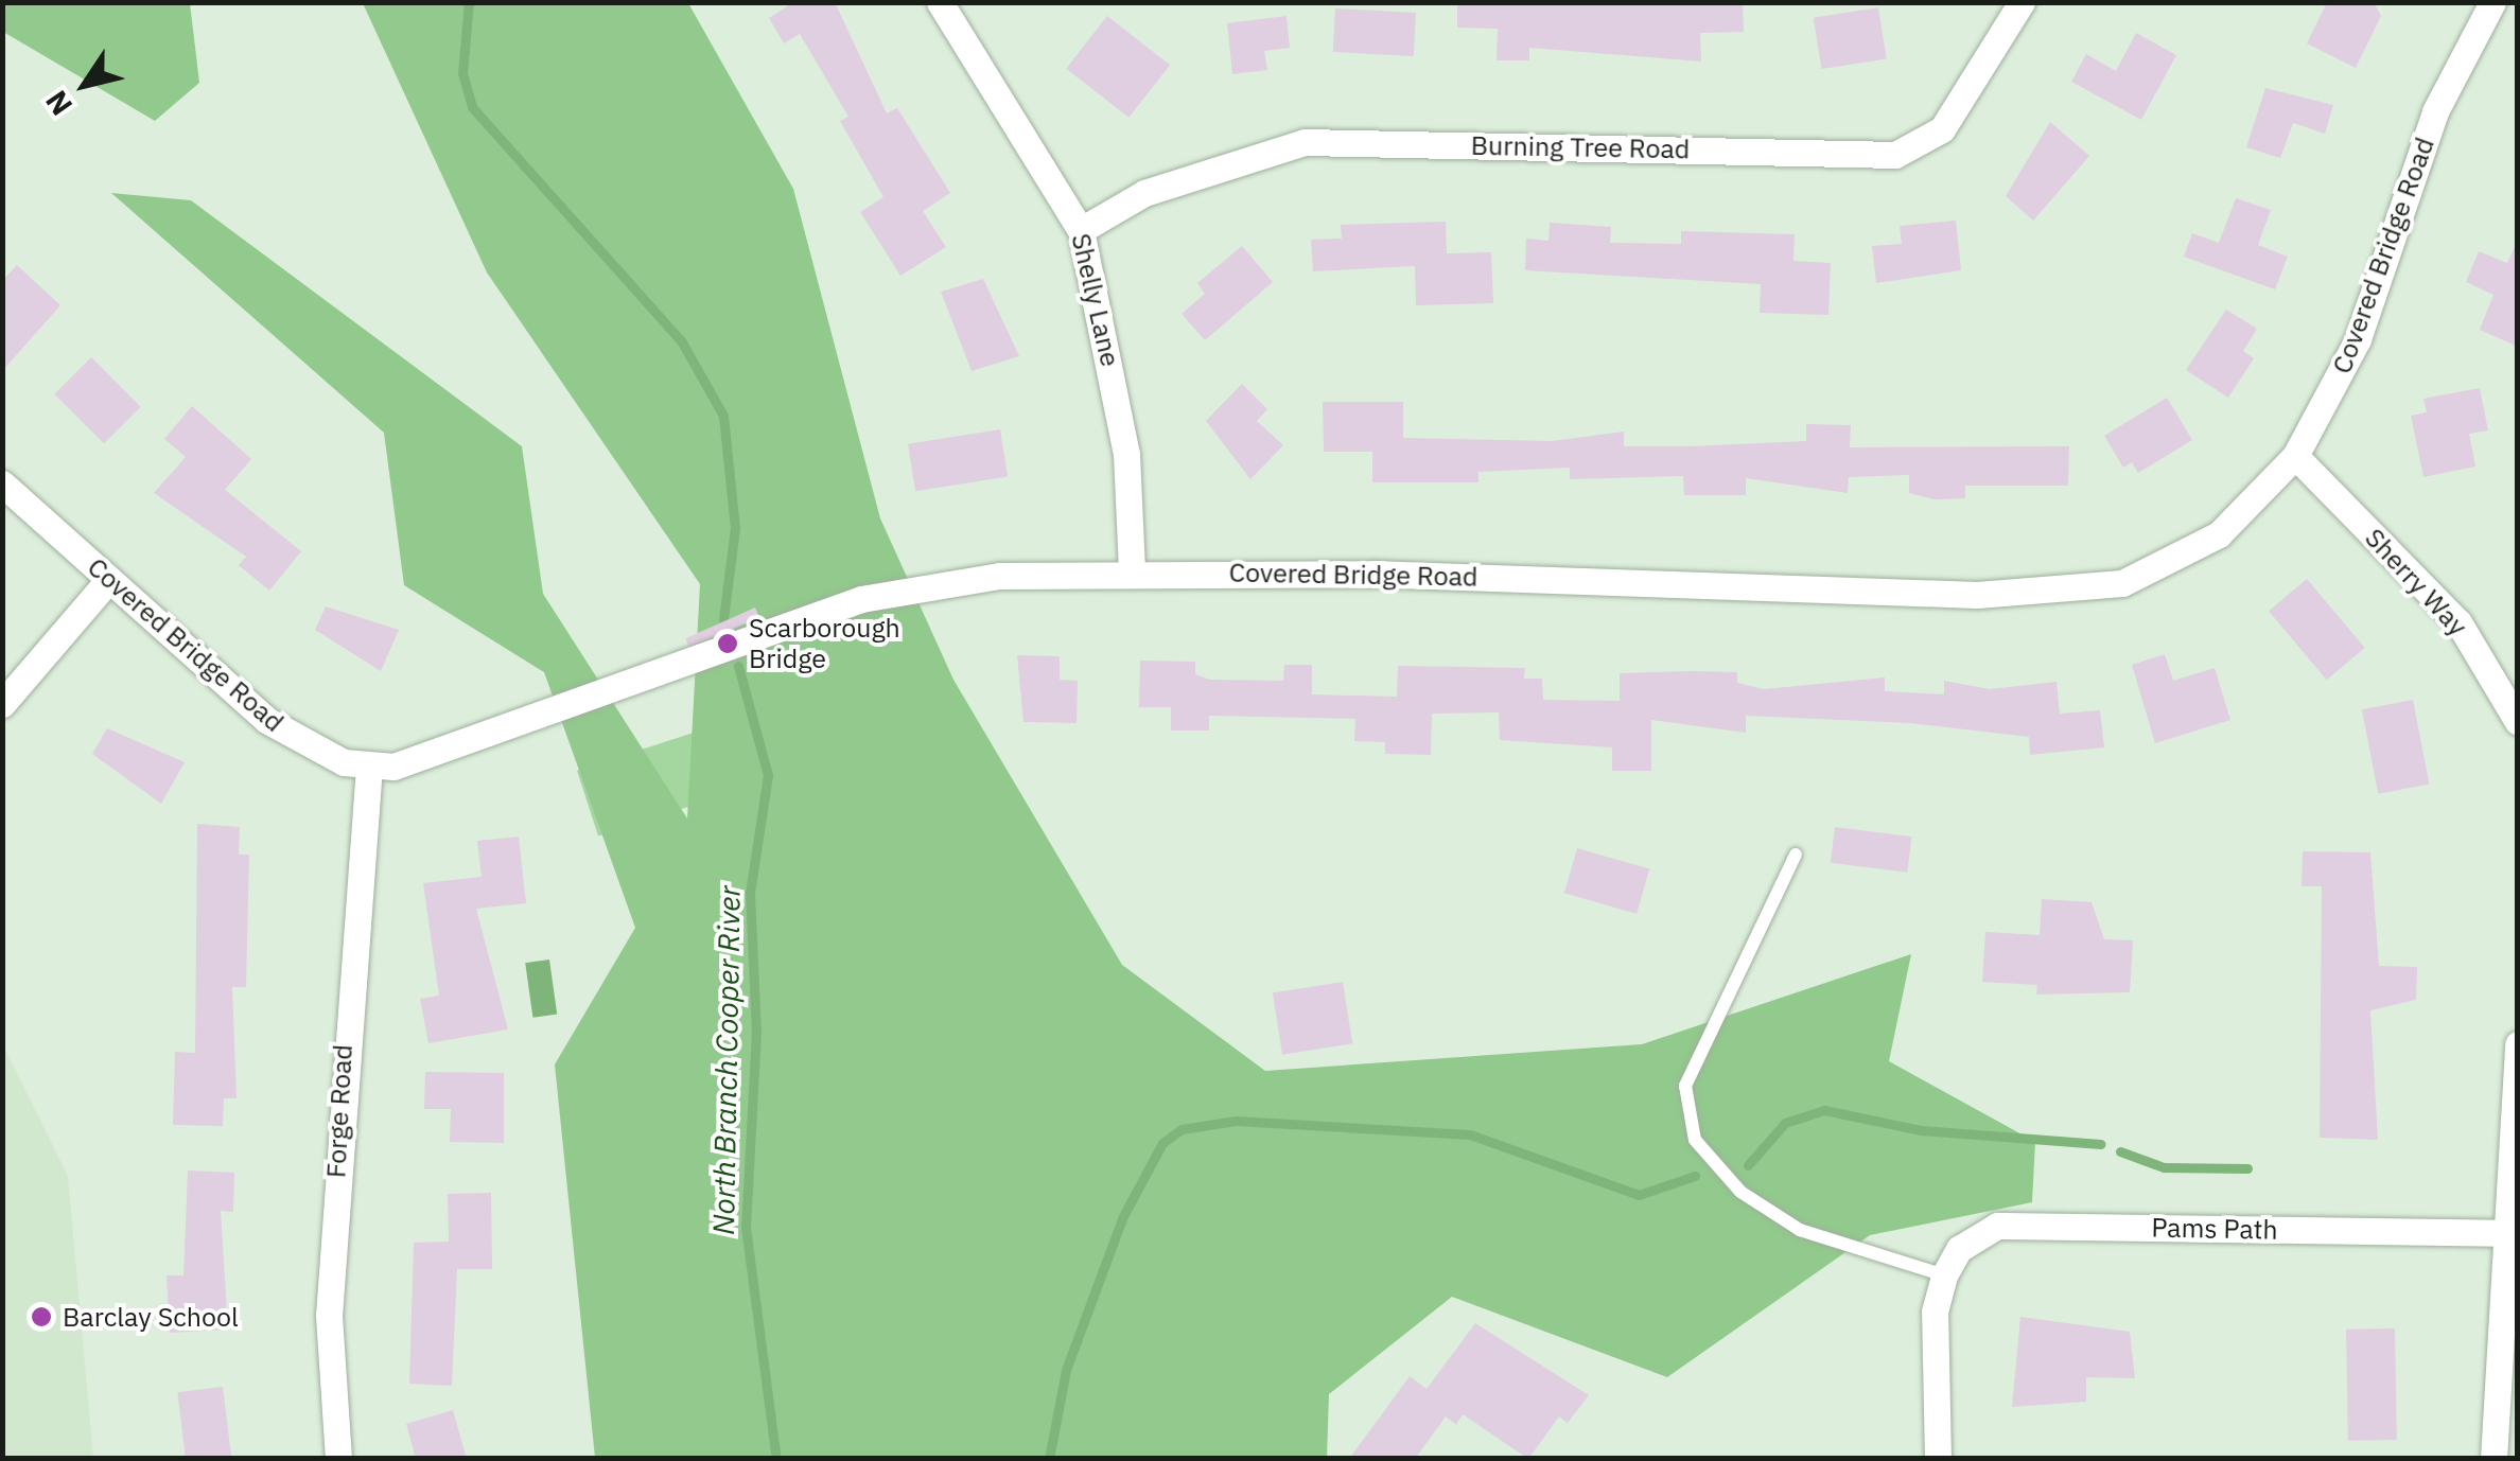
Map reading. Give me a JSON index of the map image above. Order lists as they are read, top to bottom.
{
  "streets": {
    "street": [
      "Burning Tree Road",
      "Covered Bridge Road",
      "Shelly Lane",
      "Sherry Way",
      "Forge Road",
      "Pams Path"
    ]
  },
  "crossings": [
    ["Burning Tree Road", "Shelly Lane"],
    ["Covered Bridge Road", "Shelly Lane"],
    ["Covered Bridge Road", "Sherry Way"],
    ["Covered Bridge Road", "Forge Road"]
  ],
  "water": ["North Branch Cooper River"],
  "places": ["Scarborough Bridge", "Barclay School"],
  "north": "bottom left"
}
